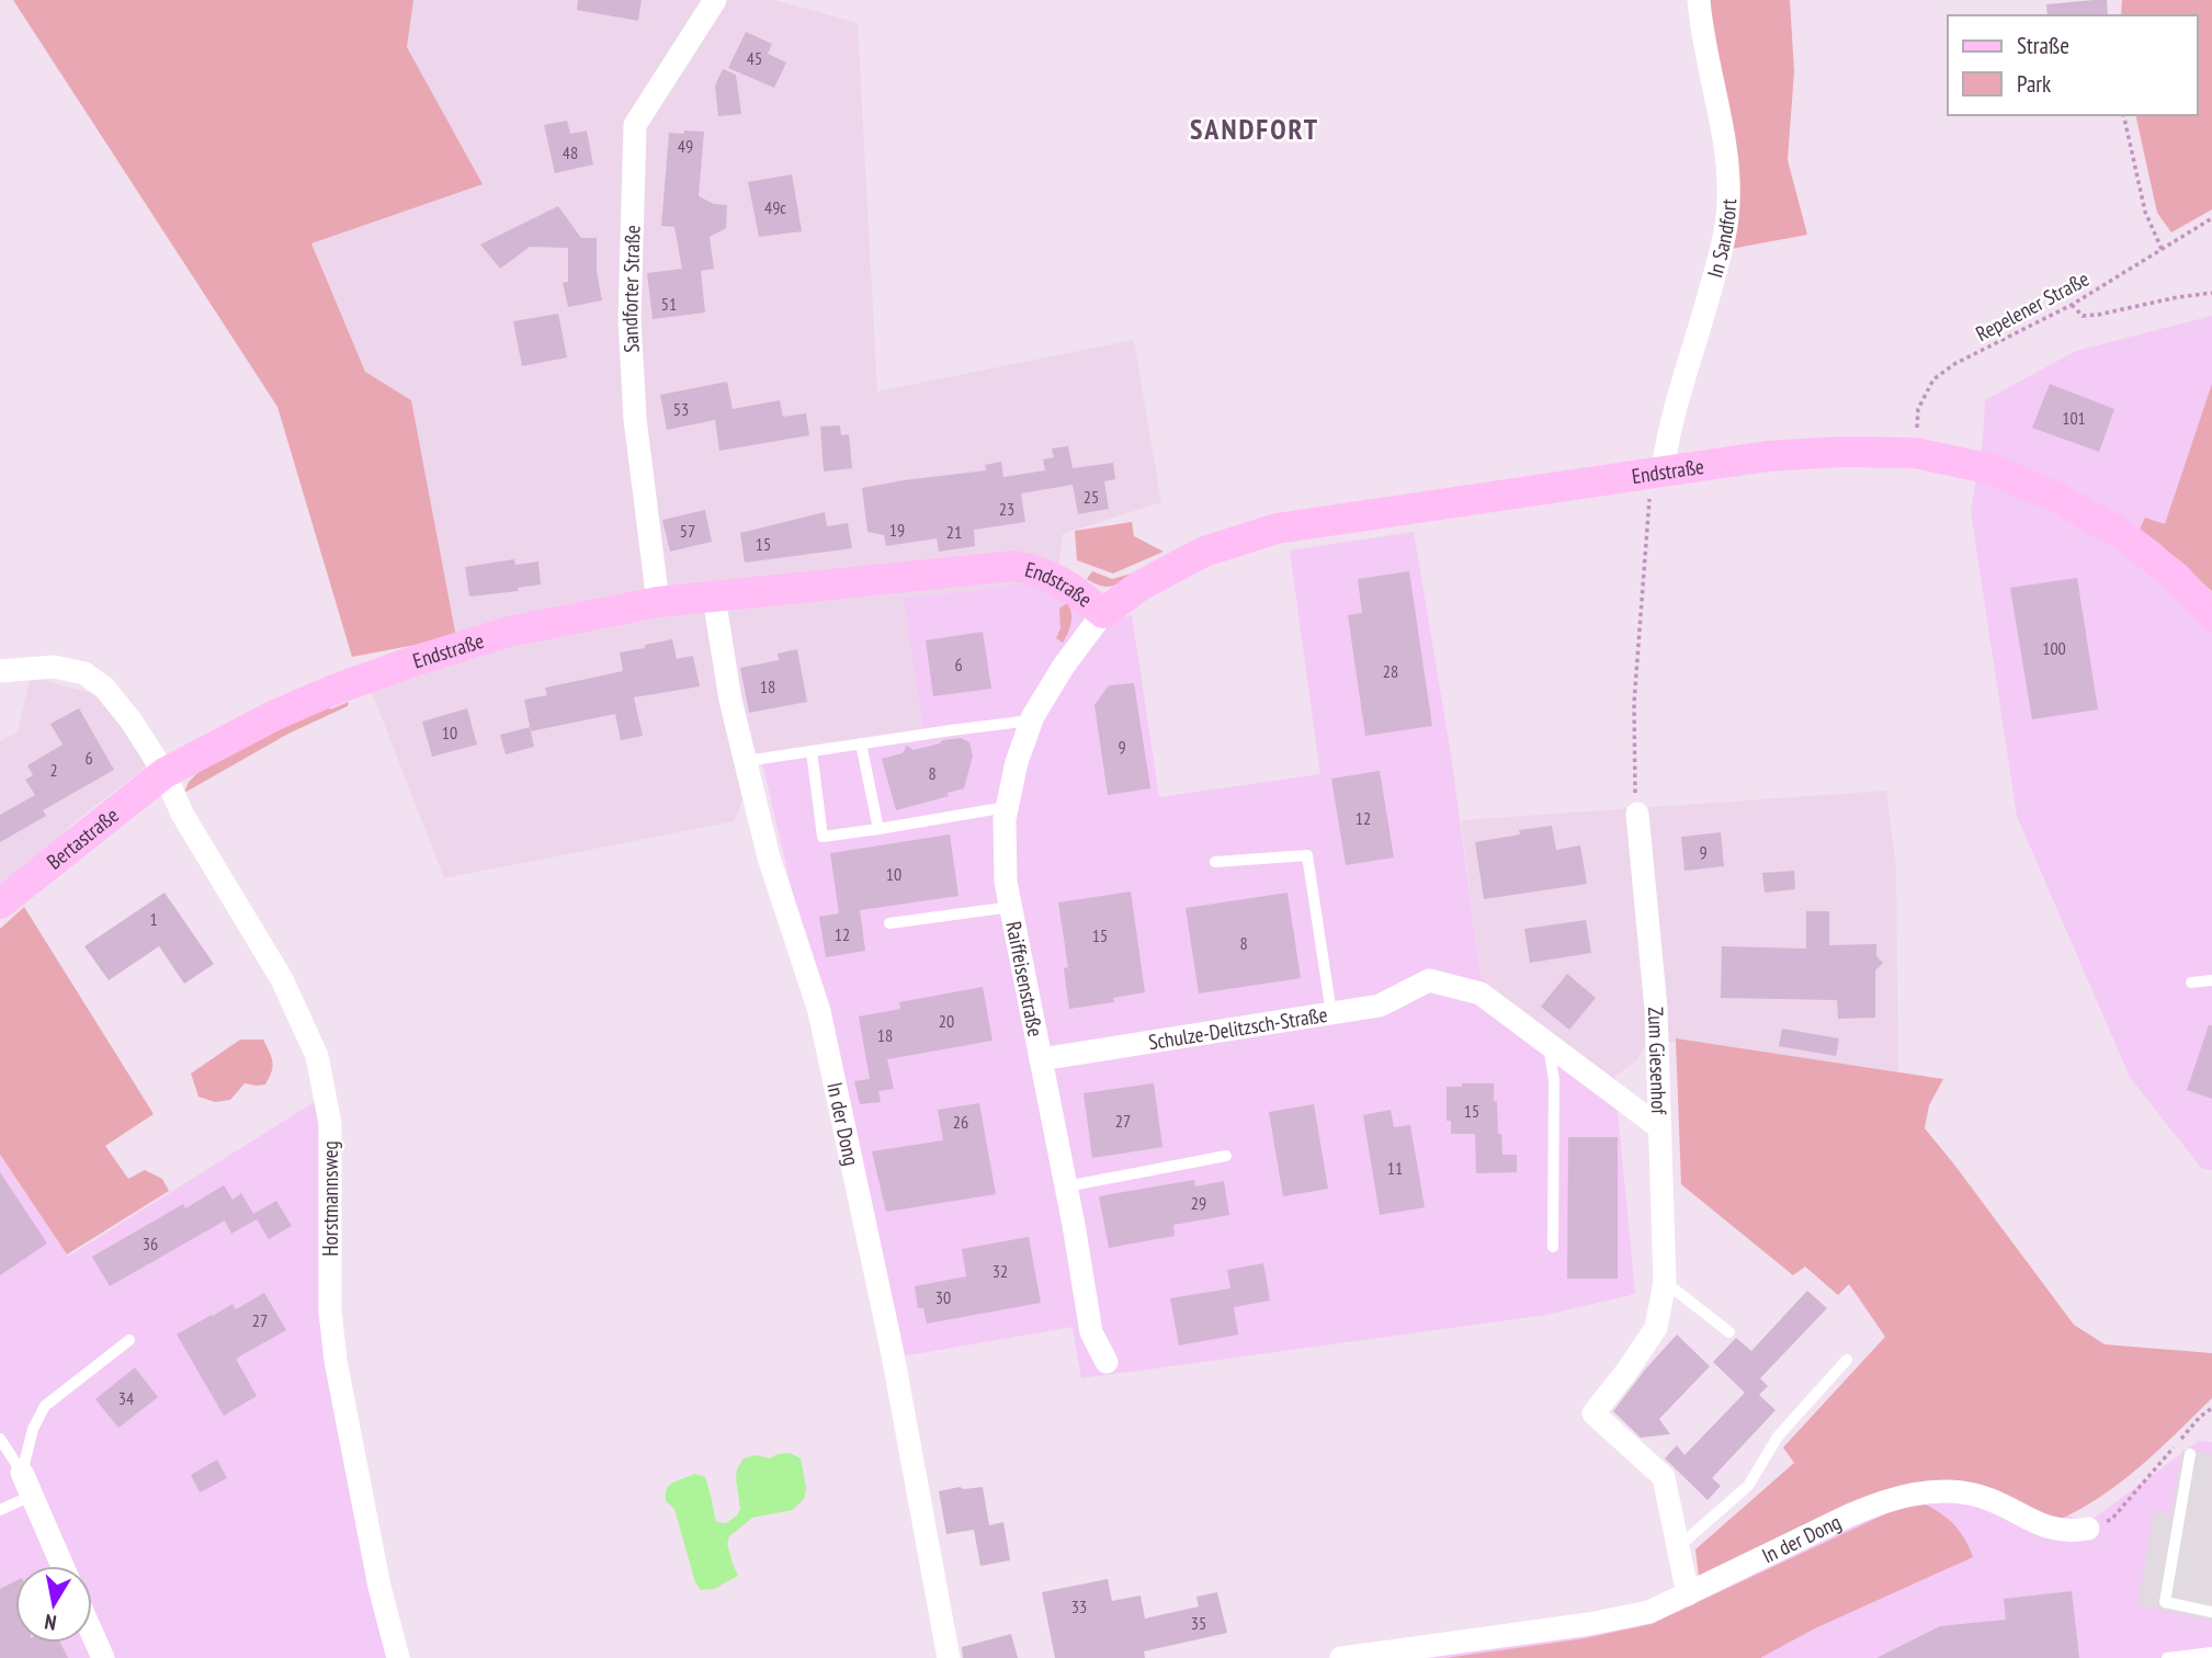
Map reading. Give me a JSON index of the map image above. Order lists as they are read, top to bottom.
{
  "streets": {
    "street": [
      "In Sandfort",
      "Sandforter Straße",
      "Endstraße",
      "Bertastraße",
      "Raiffeisenstraße",
      "Schulze-Delitzsch-Straße",
      "Zum Giesenhof",
      "In der Dong",
      "Horstmannsweg"
    ],
    "path": ["Repelener Straße"]
  },
  "crossings": [
    ["In Sandfort", "Endstraße"],
    ["Sandforter Straße", "Endstraße"],
    ["Repelener Straße", "Endstraße"],
    ["Endstraße", "Bertastraße"],
    ["Endstraße", "Raiffeisenstraße"],
    ["Endstraße", "In der Dong"],
    ["Endstraße", "Horstmannsweg"],
    ["Bertastraße", "Horstmannsweg"],
    ["Raiffeisenstraße", "Schulze-Delitzsch-Straße"],
    ["Zum Giesenhof", "In der Dong"]
  ],
  "districts": ["SANDFORT"],
  "house_numbers": [
    "45",
    "49",
    "48",
    "49c",
    "51",
    "53",
    "101",
    "25",
    "23",
    "19",
    "57",
    "21",
    "15",
    "100",
    "6",
    "28",
    "18",
    "10",
    "9",
    "6",
    "2",
    "8",
    "12",
    "9",
    "10",
    "1",
    "12",
    "15",
    "8",
    "20",
    "18",
    "15",
    "27",
    "26",
    "11",
    "29",
    "36",
    "32",
    "30",
    "27",
    "34",
    "33",
    "35"
  ],
  "legend": ["Straße", "Park"],
  "north": "bottom"
}
